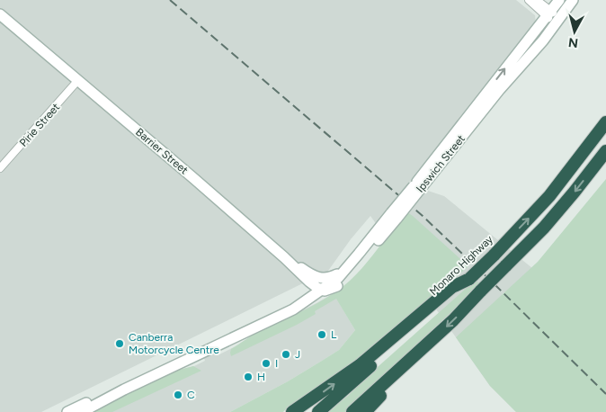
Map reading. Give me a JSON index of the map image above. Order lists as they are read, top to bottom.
{
  "streets": {
    "highway": ["Monaro Highway"],
    "main road": ["Barrier Street", "Ipswich Street"],
    "street": ["Pirie Street"]
  },
  "crossings": [
    ["Pirie Street", "Barrier Street"],
    ["Barrier Street", "Ipswich Street"]
  ],
  "places": [
    "L",
    "Canberra Motorcycle Centre",
    "J",
    "I",
    "H",
    "C"
  ],
  "north": "bottom"
}
